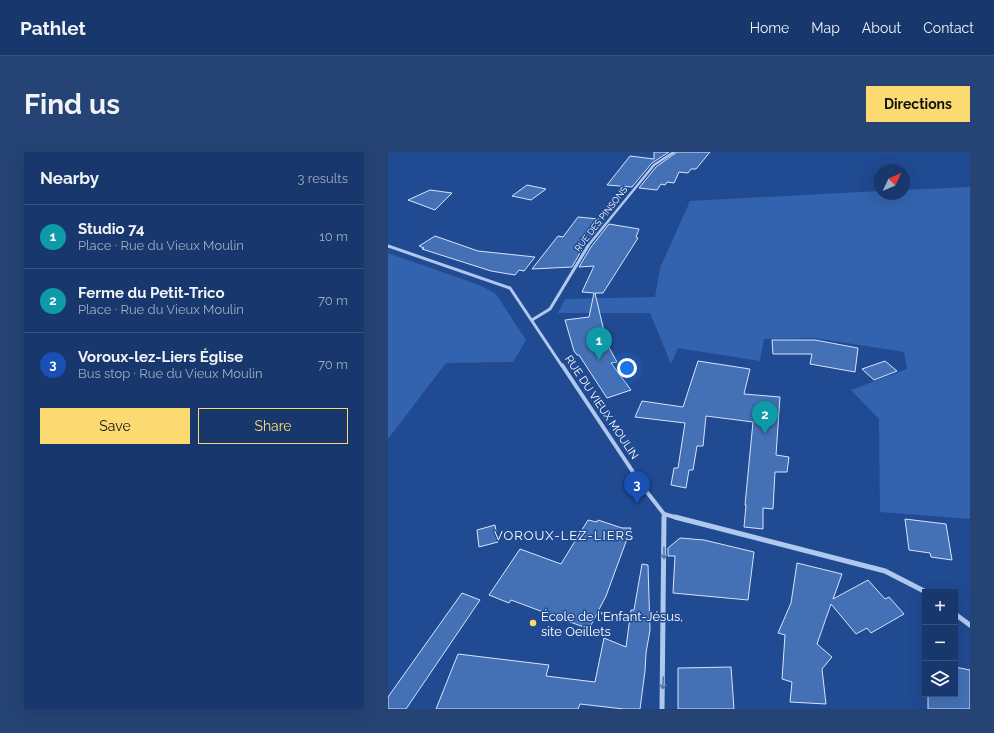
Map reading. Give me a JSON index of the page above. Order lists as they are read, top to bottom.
{
  "streets": {
    "street": ["RUE DES PINSONS", "RUE DU VIEUX MOULIN"]
  },
  "crossings": [
    ["RUE DES PINSONS", "RUE DU VIEUX MOULIN"]
  ],
  "districts": ["VOROUX-LEZ-LIERS"],
  "places": ["École de l'Enfant-Jésus, site Oeillets"],
  "north": "top right",
  "page": {
    "header": "Pathlet",
    "nav": [
      "Home",
      "Map",
      "About",
      "Contact"
    ],
    "buttons": [
      "Directions",
      ["Save", "Share"]
    ],
    "title": "Find us",
    "heading": ["Nearby", "3 results"],
    "list": [
      {
        "mark": "1",
        "name": "Studio 74",
        "note": "Place · Rue du Vieux Moulin",
        "value": "10 m"
      },
      {
        "mark": "2",
        "name": "Ferme du Petit-Trico",
        "note": "Place · Rue du Vieux Moulin",
        "value": "70 m"
      },
      {
        "mark": "3",
        "name": "Voroux-lez-Liers Église",
        "note": "Bus stop · Rue du Vieux Moulin",
        "value": "70 m"
      }
    ],
    "pins": ["1", "2", "3"],
    "map_buttons": ["+", "−"]
  }
}
